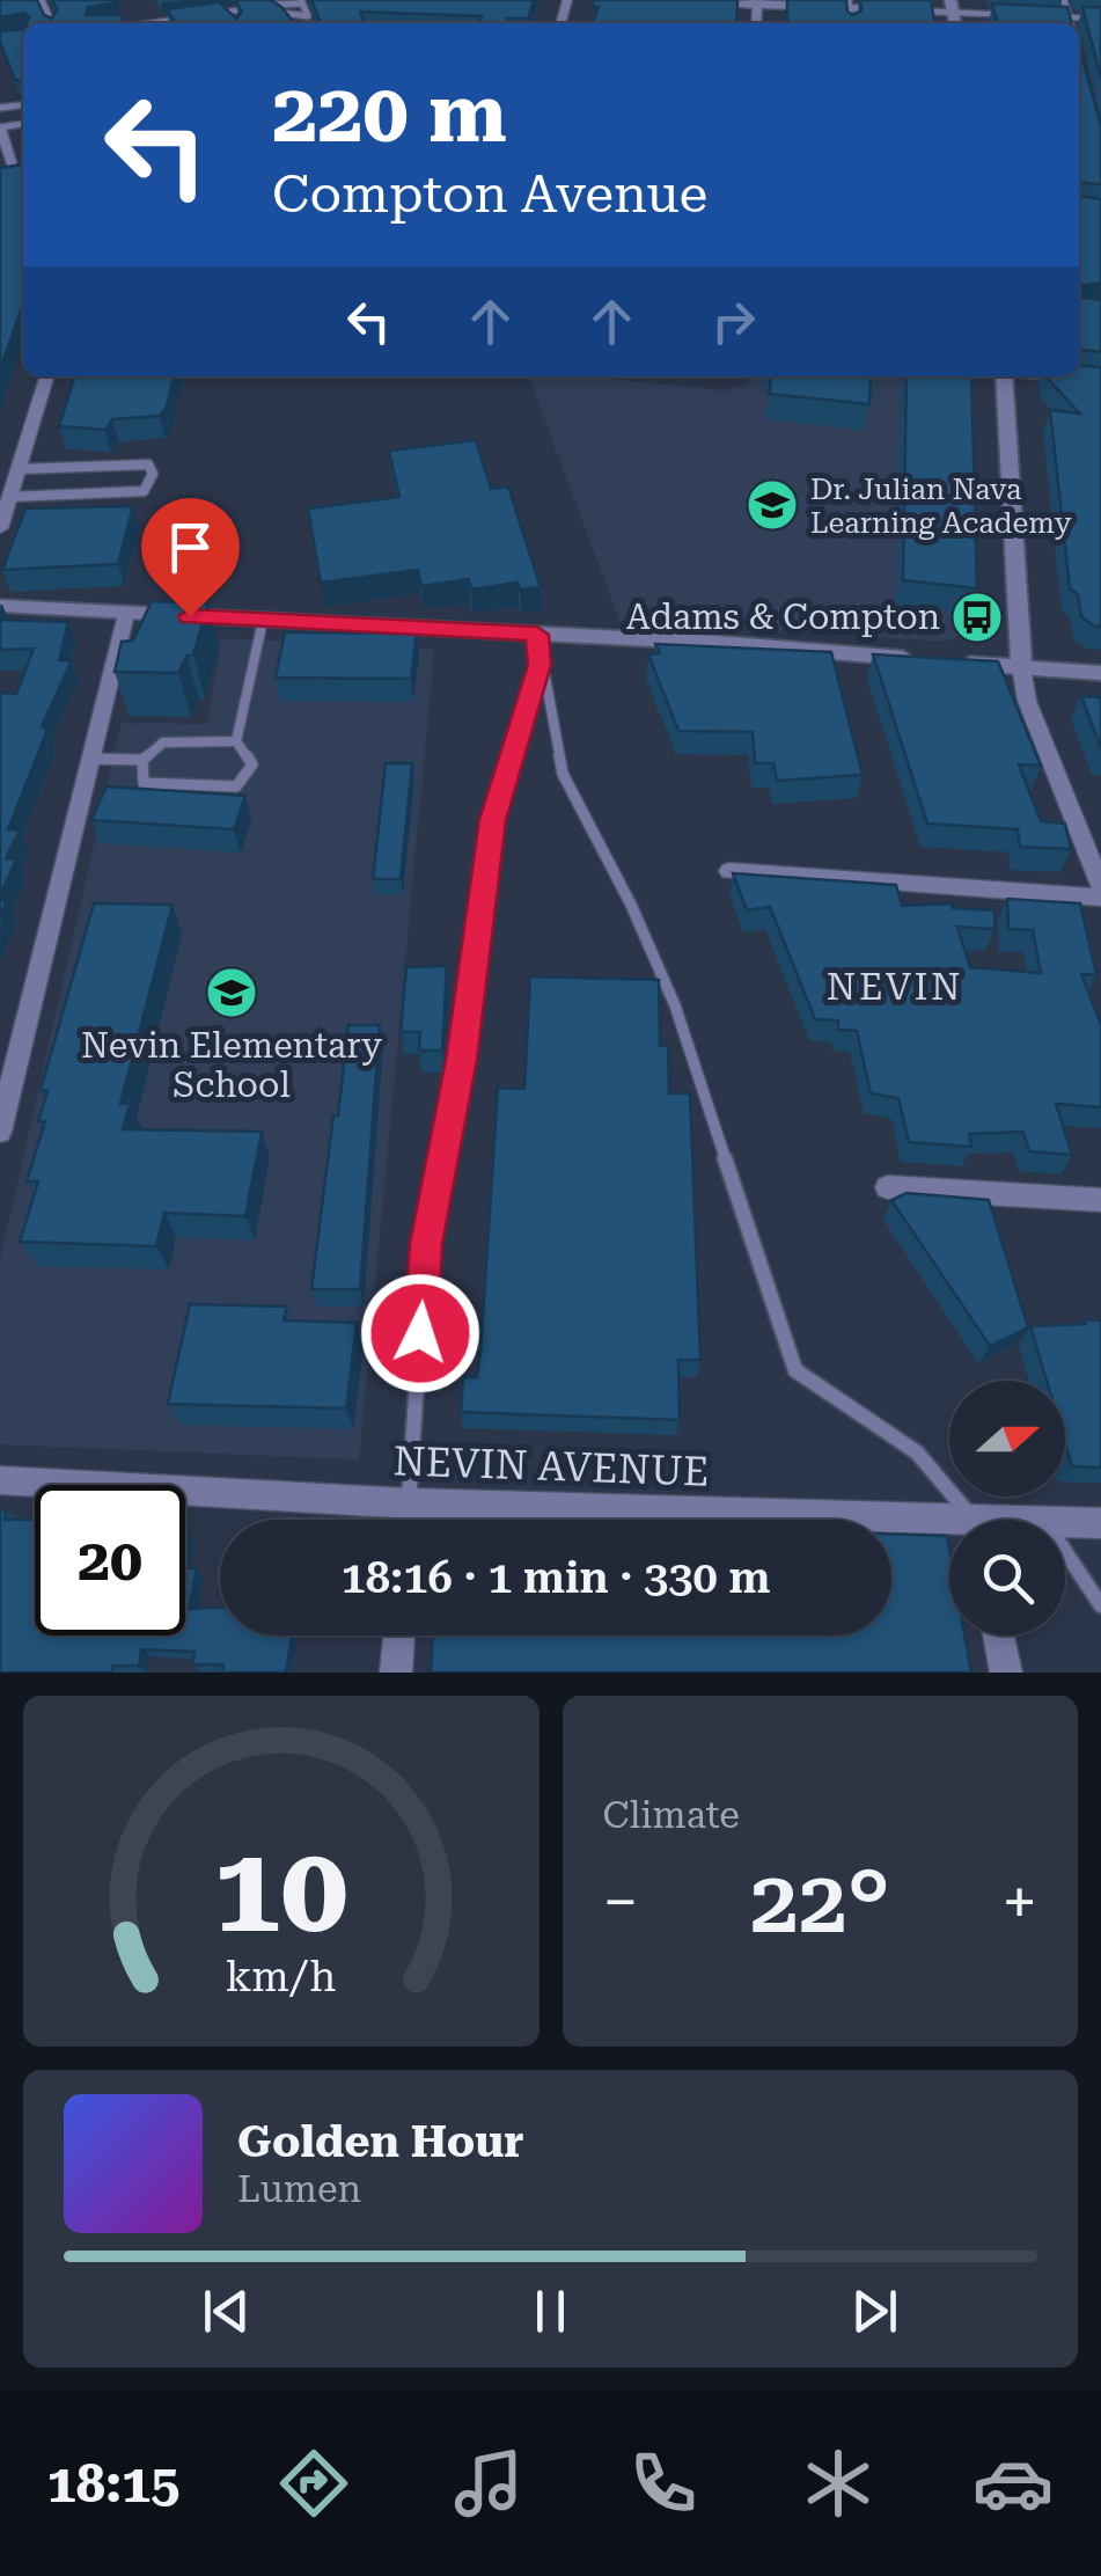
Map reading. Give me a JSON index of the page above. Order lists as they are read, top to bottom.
{
  "streets": {
    "street": ["NEVIN AVENUE"]
  },
  "districts": ["NEVIN"],
  "places": {
    "school or university": ["Dr. Julian Nava Learning Academy", "Nevin Elementary School"],
    "bus stop": ["Adams & Compton"]
  },
  "north": "right",
  "page": {
    "turn": ["220 m", "Compton Avenue"],
    "limit": "20",
    "trip": "18:16 · 1 min · 330 m",
    "tile": "Climate",
    "heat": ["−", "22°", "+"],
    "song": ["Golden Hour", "Lumen"],
    "tabs": "18:15",
    "gauge": ["10", "km/h"]
  }
}
